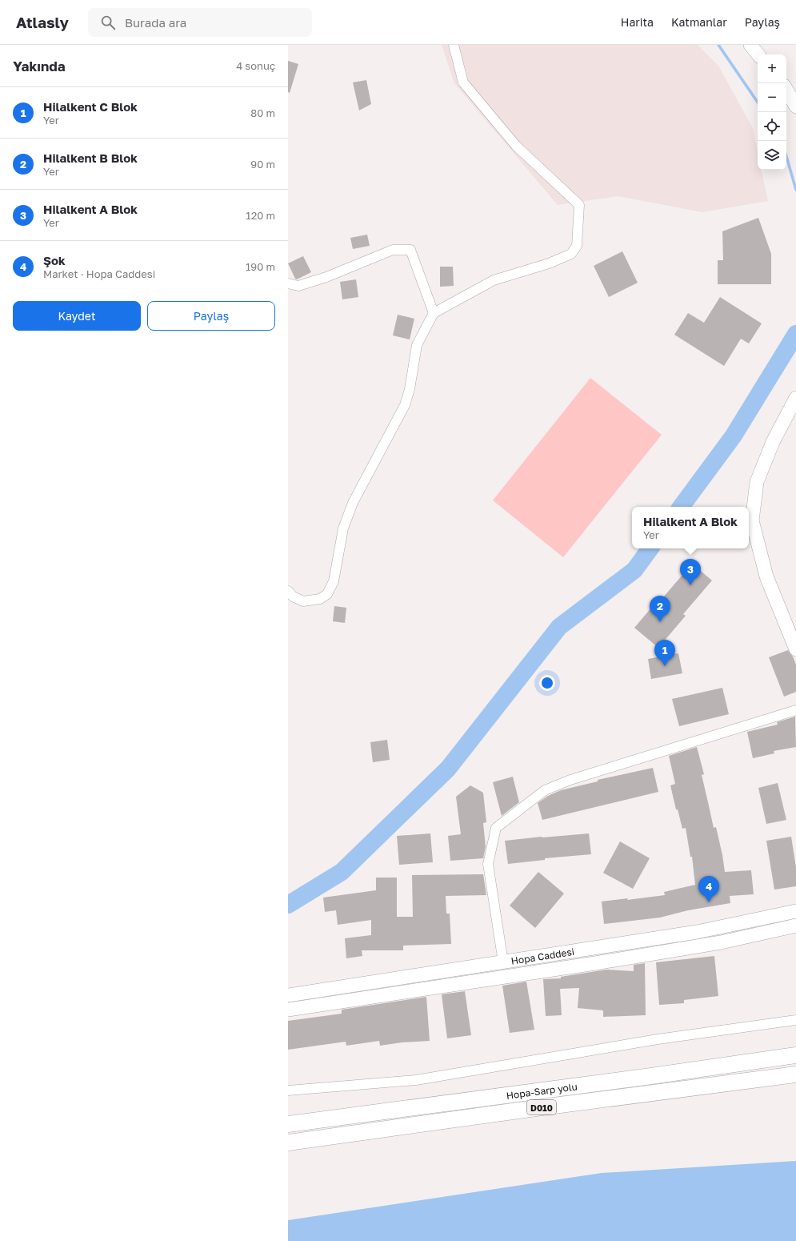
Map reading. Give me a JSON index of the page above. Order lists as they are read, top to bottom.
{
  "streets": {
    "highway": ["Hopa-Sarp yolu", "D010"],
    "main road": ["Hopa Caddesi"]
  },
  "page": {
    "header": "Atlasly",
    "search": "Burada ara",
    "nav": ["Harita", "Katmanlar", "Paylaş"],
    "heading": ["Yakında", "4 sonuç"],
    "map_buttons": ["+", "−"],
    "list": [
      {
        "mark": "1",
        "name": "Hilalkent C Blok",
        "note": "Yer",
        "value": "80 m"
      },
      {
        "mark": "2",
        "name": "Hilalkent B Blok",
        "note": "Yer",
        "value": "90 m"
      },
      {
        "mark": "3",
        "name": "Hilalkent A Blok",
        "note": "Yer",
        "value": "120 m"
      },
      {
        "mark": "4",
        "name": "Şok",
        "note": "Market · Hopa Caddesi",
        "value": "190 m"
      }
    ],
    "buttons": ["Kaydet", "Paylaş"],
    "popup": ["Hilalkent A Blok", "Yer"],
    "pins": [
      "3",
      "2",
      "1",
      "4"
    ]
  }
}
